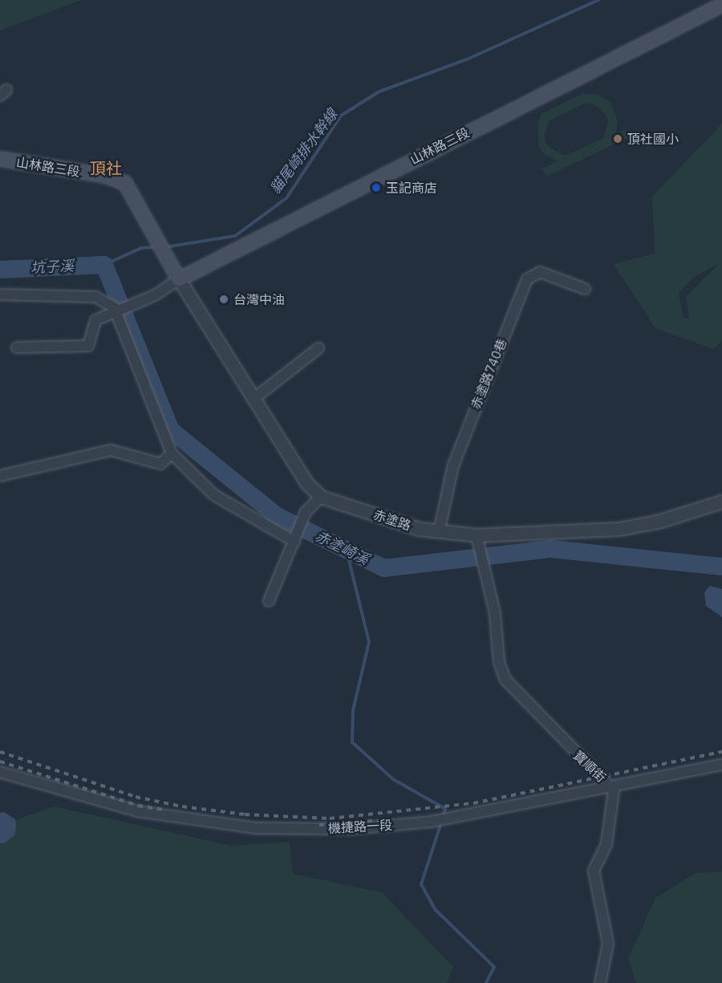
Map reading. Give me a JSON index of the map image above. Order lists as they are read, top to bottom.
{
  "streets": {
    "main road": ["山林路三段"],
    "street": [
      "赤塗路740巷",
      "赤塗路",
      "寶順街",
      "機捷路一段"
    ]
  },
  "crossings": [
    ["山林路三段", "赤塗路"],
    ["赤塗路740巷", "赤塗路"],
    ["赤塗路", "寶順街"],
    ["寶順街", "機捷路一段"]
  ],
  "districts": ["頂社"],
  "water": ["貓尾崎排水幹線", "坑子溪", "赤塗崎溪"],
  "places": ["頂社國小", "玉記商店", "台灣中油"]
}
